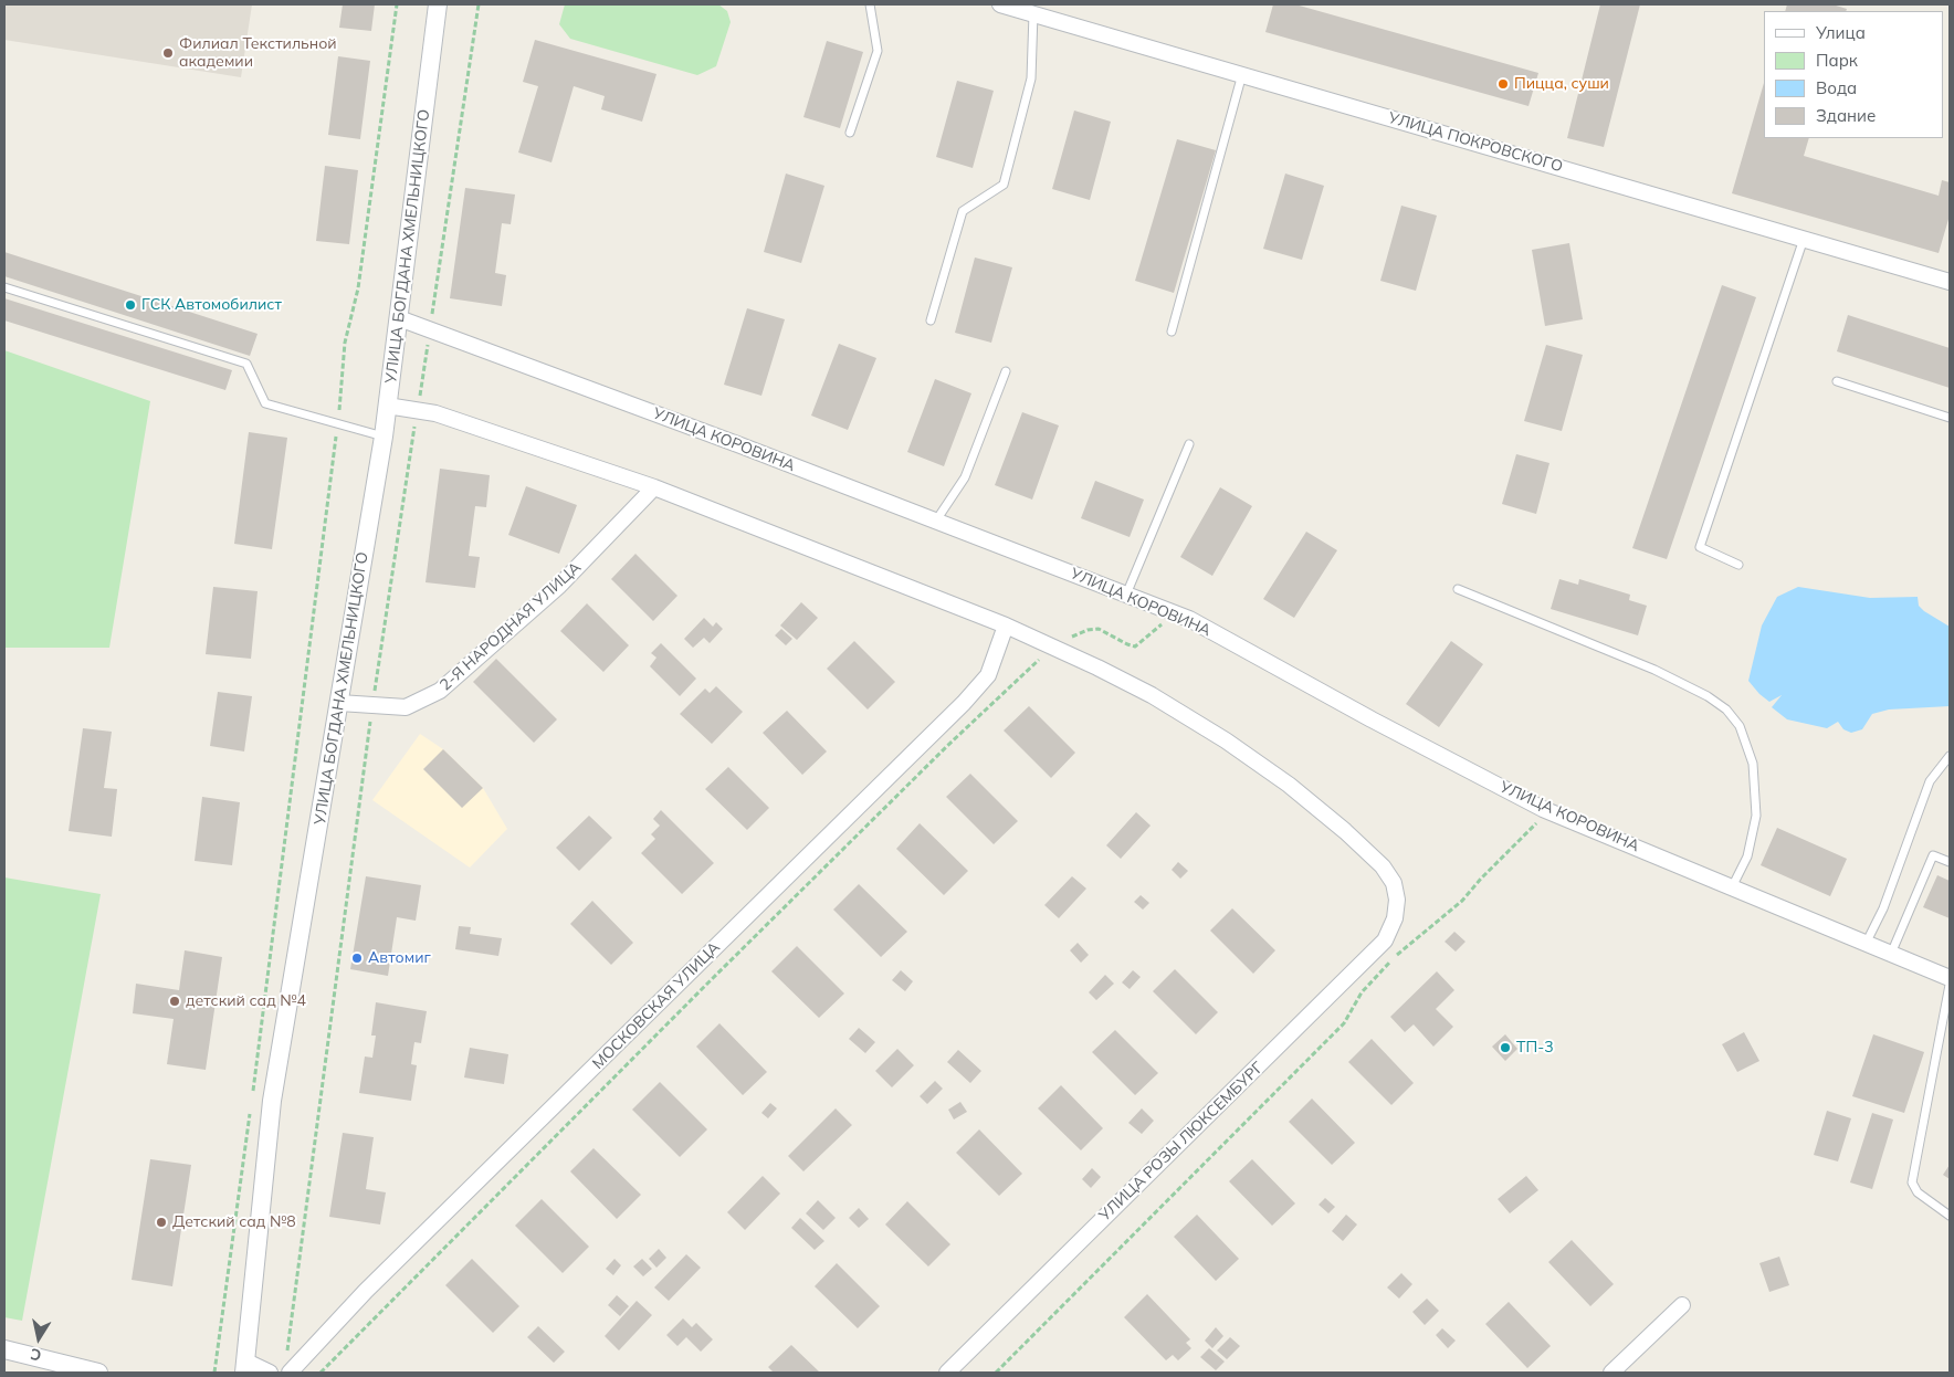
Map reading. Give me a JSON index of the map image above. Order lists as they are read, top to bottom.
{
  "streets": {
    "street": [
      "УЛИЦА ПОКРОВСКОГО",
      "УЛИЦА БОГДАНА ХМЕЛЬНИЦКОГО",
      "УЛИЦА КОРОВИНА",
      "2-Я НАРОДНАЯ УЛИЦА",
      "МОСКОВСКАЯ УЛИЦА",
      "УЛИЦА РОЗЫ ЛЮКСЕМБУРГ"
    ]
  },
  "crossings": [
    ["УЛИЦА БОГДАНА ХМЕЛЬНИЦКОГО", "УЛИЦА КОРОВИНА"],
    ["УЛИЦА БОГДАНА ХМЕЛЬНИЦКОГО", "2-Я НАРОДНАЯ УЛИЦА"]
  ],
  "places": [
    "Филиал Текстильной академии",
    "Пицца, суши",
    "ГСК Автомобилист",
    "Автомиг",
    "детский сад №4",
    "ТП-3",
    "Детский сад №8"
  ],
  "legend": [
    "Улица",
    "Парк",
    "Вода",
    "Здание"
  ],
  "north": "bottom"
}
